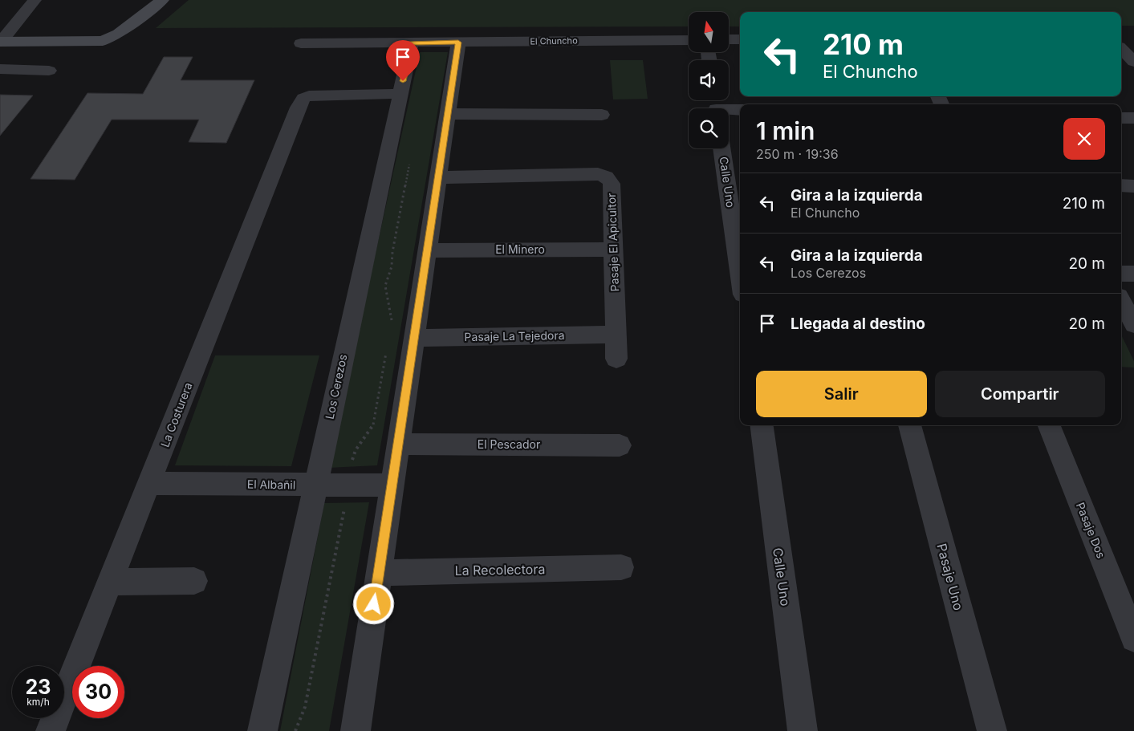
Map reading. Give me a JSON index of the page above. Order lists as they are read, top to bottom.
{
  "streets": {
    "street": [
      "El Chuncho",
      "Calle Uno",
      "Pasaje El Apicultor",
      "El Minero",
      "Pasaje La Tejedora",
      "Los Cerezos",
      "La Costurera",
      "El Pescador",
      "El Albañil",
      "Pasaje Dos",
      "La Recolectora",
      "Pasaje Uno"
    ]
  },
  "crossings": [
    ["El Chuncho", "Los Cerezos"],
    ["Pasaje El Apicultor", "El Minero"],
    ["Pasaje El Apicultor", "Pasaje La Tejedora"],
    ["Los Cerezos", "La Costurera"],
    ["Los Cerezos", "El Albañil"],
    ["La Costurera", "El Albañil"]
  ],
  "north": "top",
  "page": {
    "turn": ["210 m", "El Chuncho"],
    "heading": ["1 min", "250 m · 19:36"],
    "list": [
      {
        "name": "Gira a la izquierda",
        "note": "El Chuncho",
        "value": "210 m"
      },
      {
        "name": "Gira a la izquierda",
        "note": "Los Cerezos",
        "value": "20 m"
      },
      {
        "name": "Llegada al destino",
        "value": "20 m"
      }
    ],
    "buttons": ["Salir", "Compartir"],
    "speed": "23 km/h",
    "limit": "30"
  }
}
